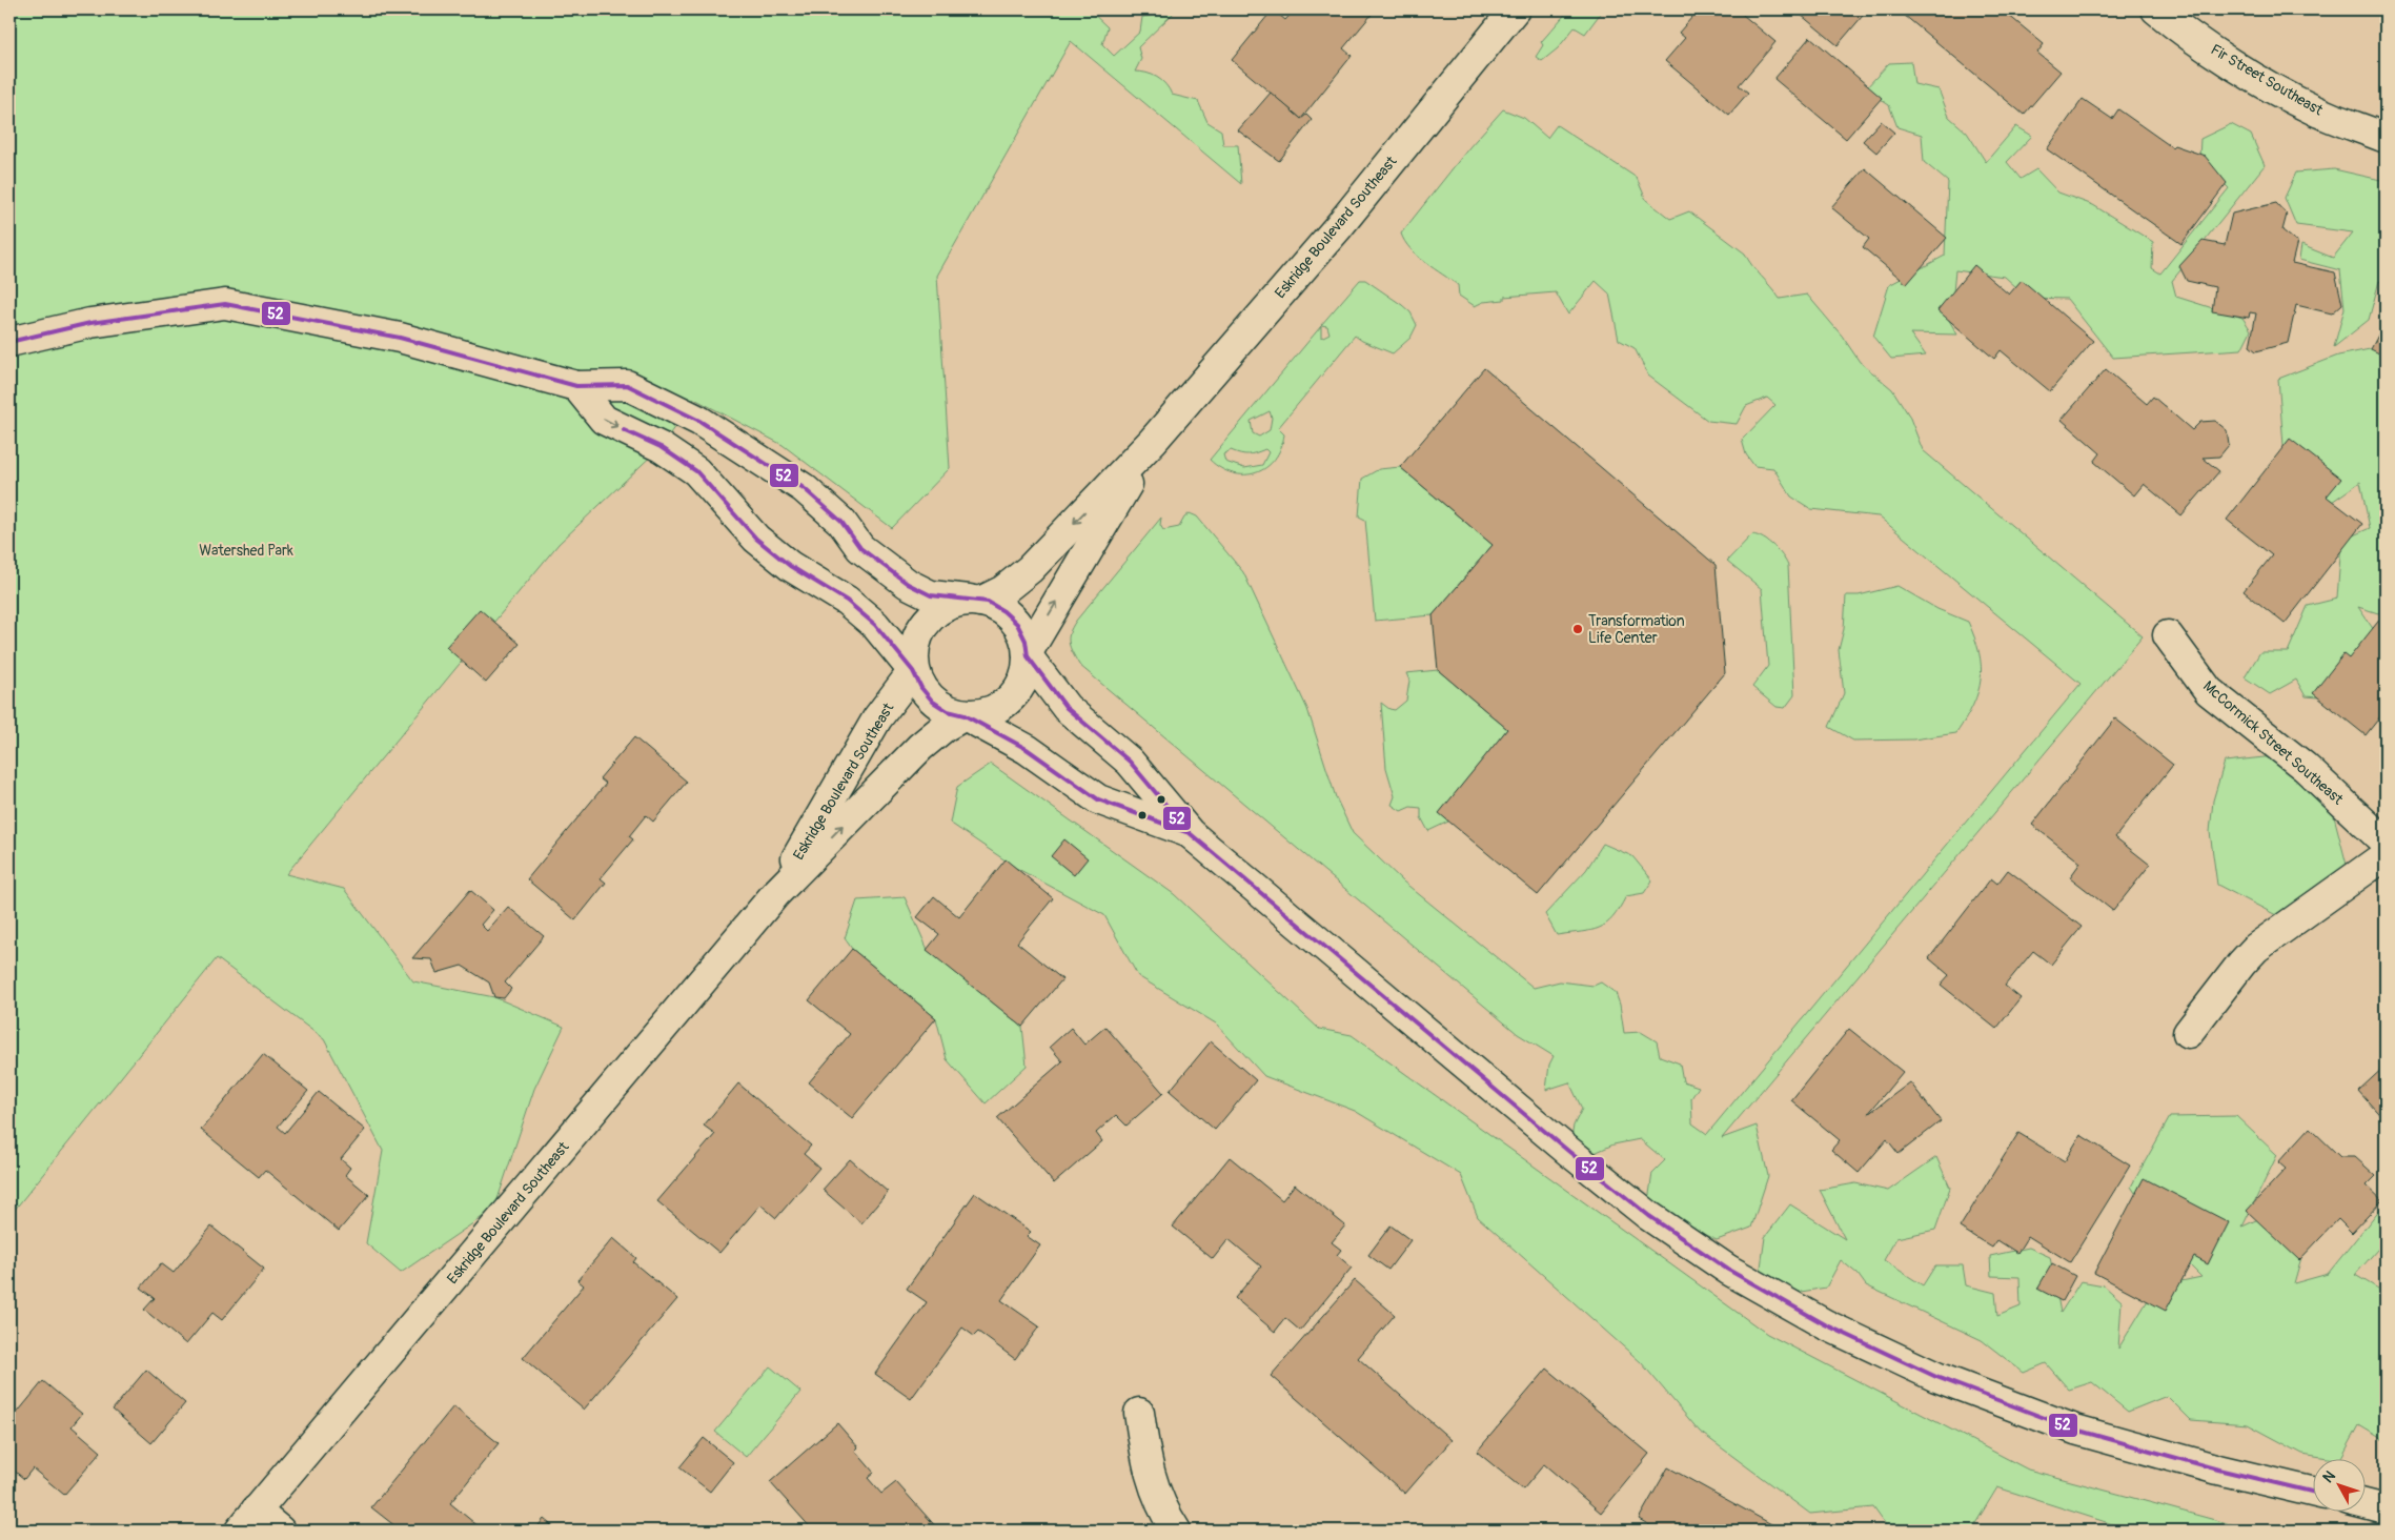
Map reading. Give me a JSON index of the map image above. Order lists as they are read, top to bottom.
{
  "streets": {
    "main road": ["Fir Street Southeast", "Eskridge Boulevard Southeast", "McCormick Street Southeast"]
  },
  "parks": ["Watershed Park"],
  "places": ["Transformation Life Center"],
  "lines": ["transit line 52"],
  "north": "top left"
}
